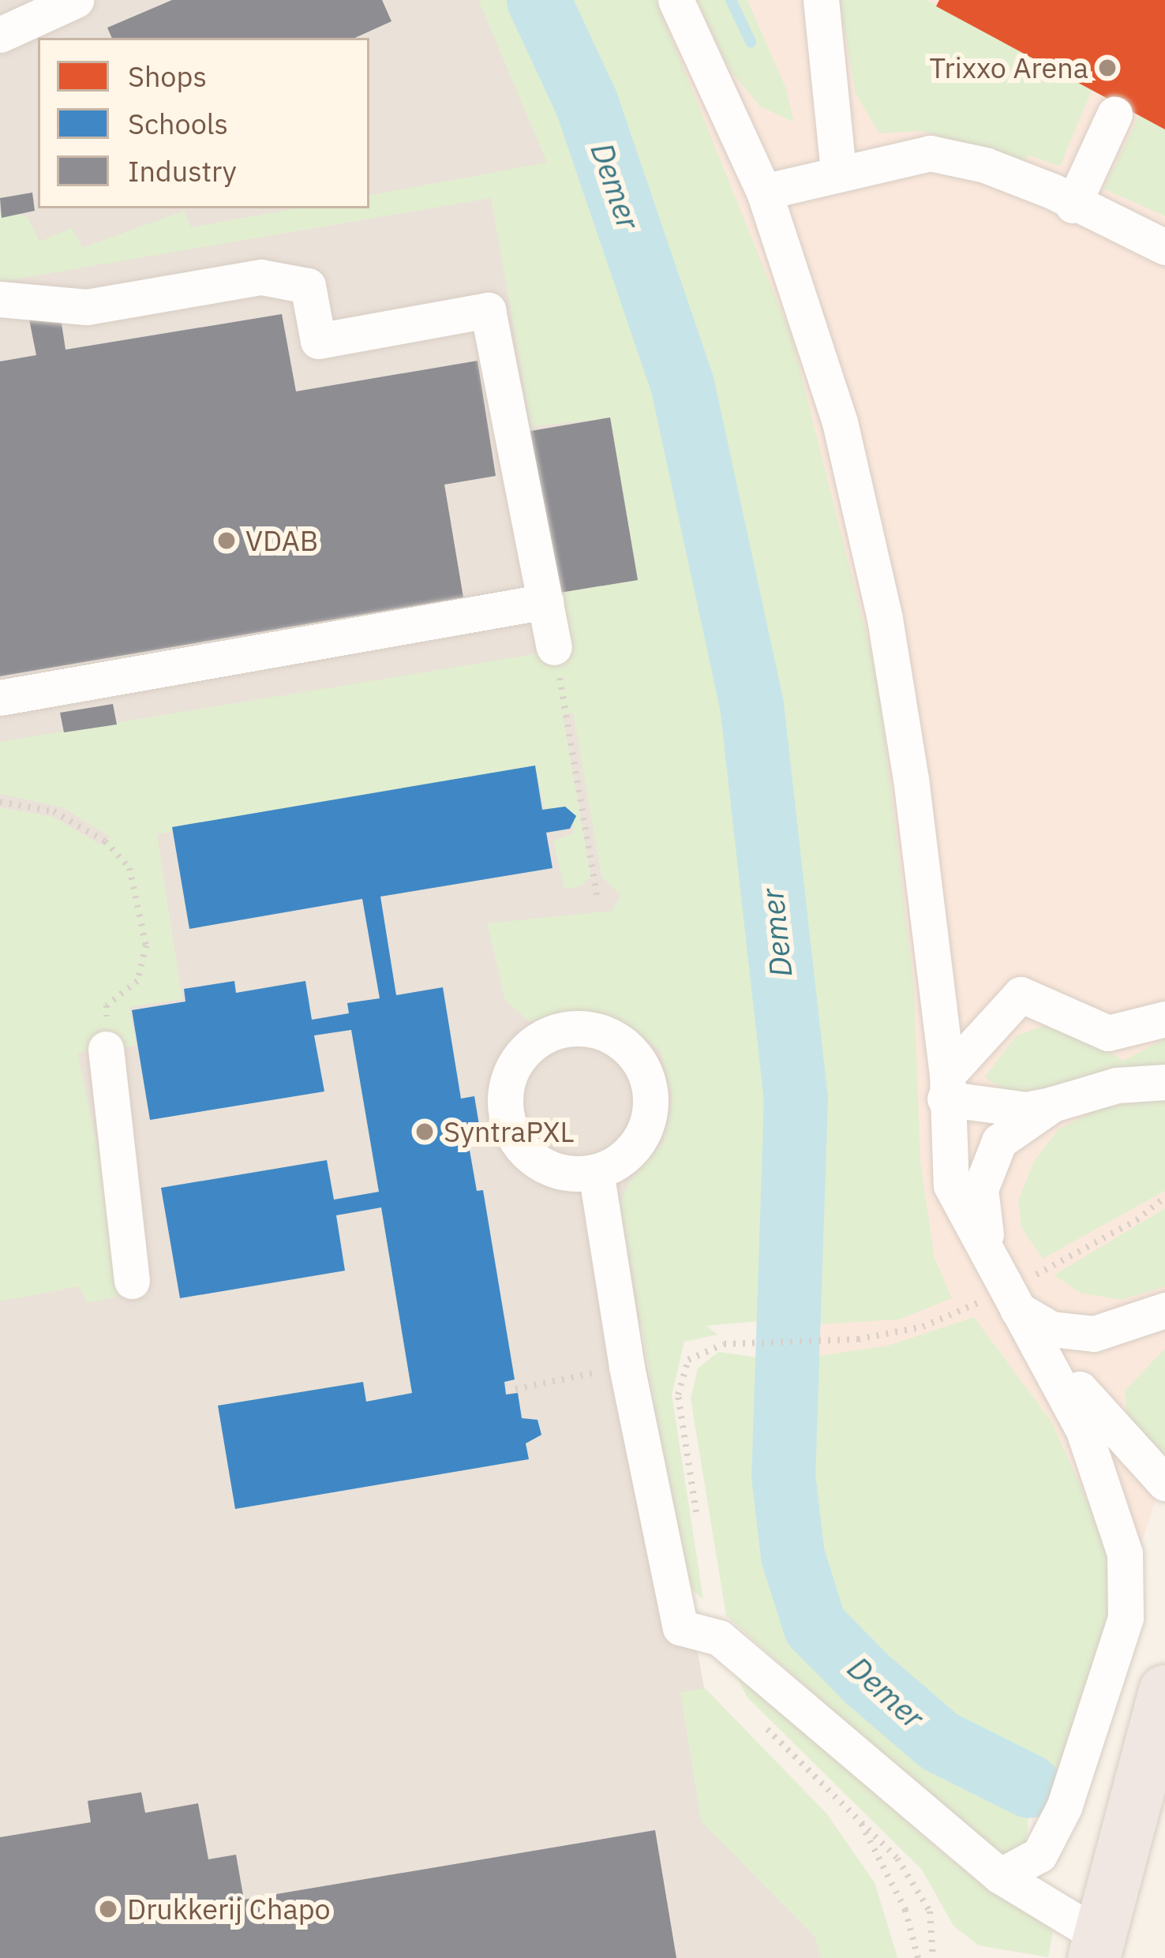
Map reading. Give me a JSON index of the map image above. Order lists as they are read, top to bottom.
{
  "water": ["Demer"],
  "places": [
    "Trixxo Arena",
    "VDAB",
    "SyntraPXL",
    "Drukkerij Chapo"
  ],
  "legend": ["Shops", "Schools", "Industry"]
}
